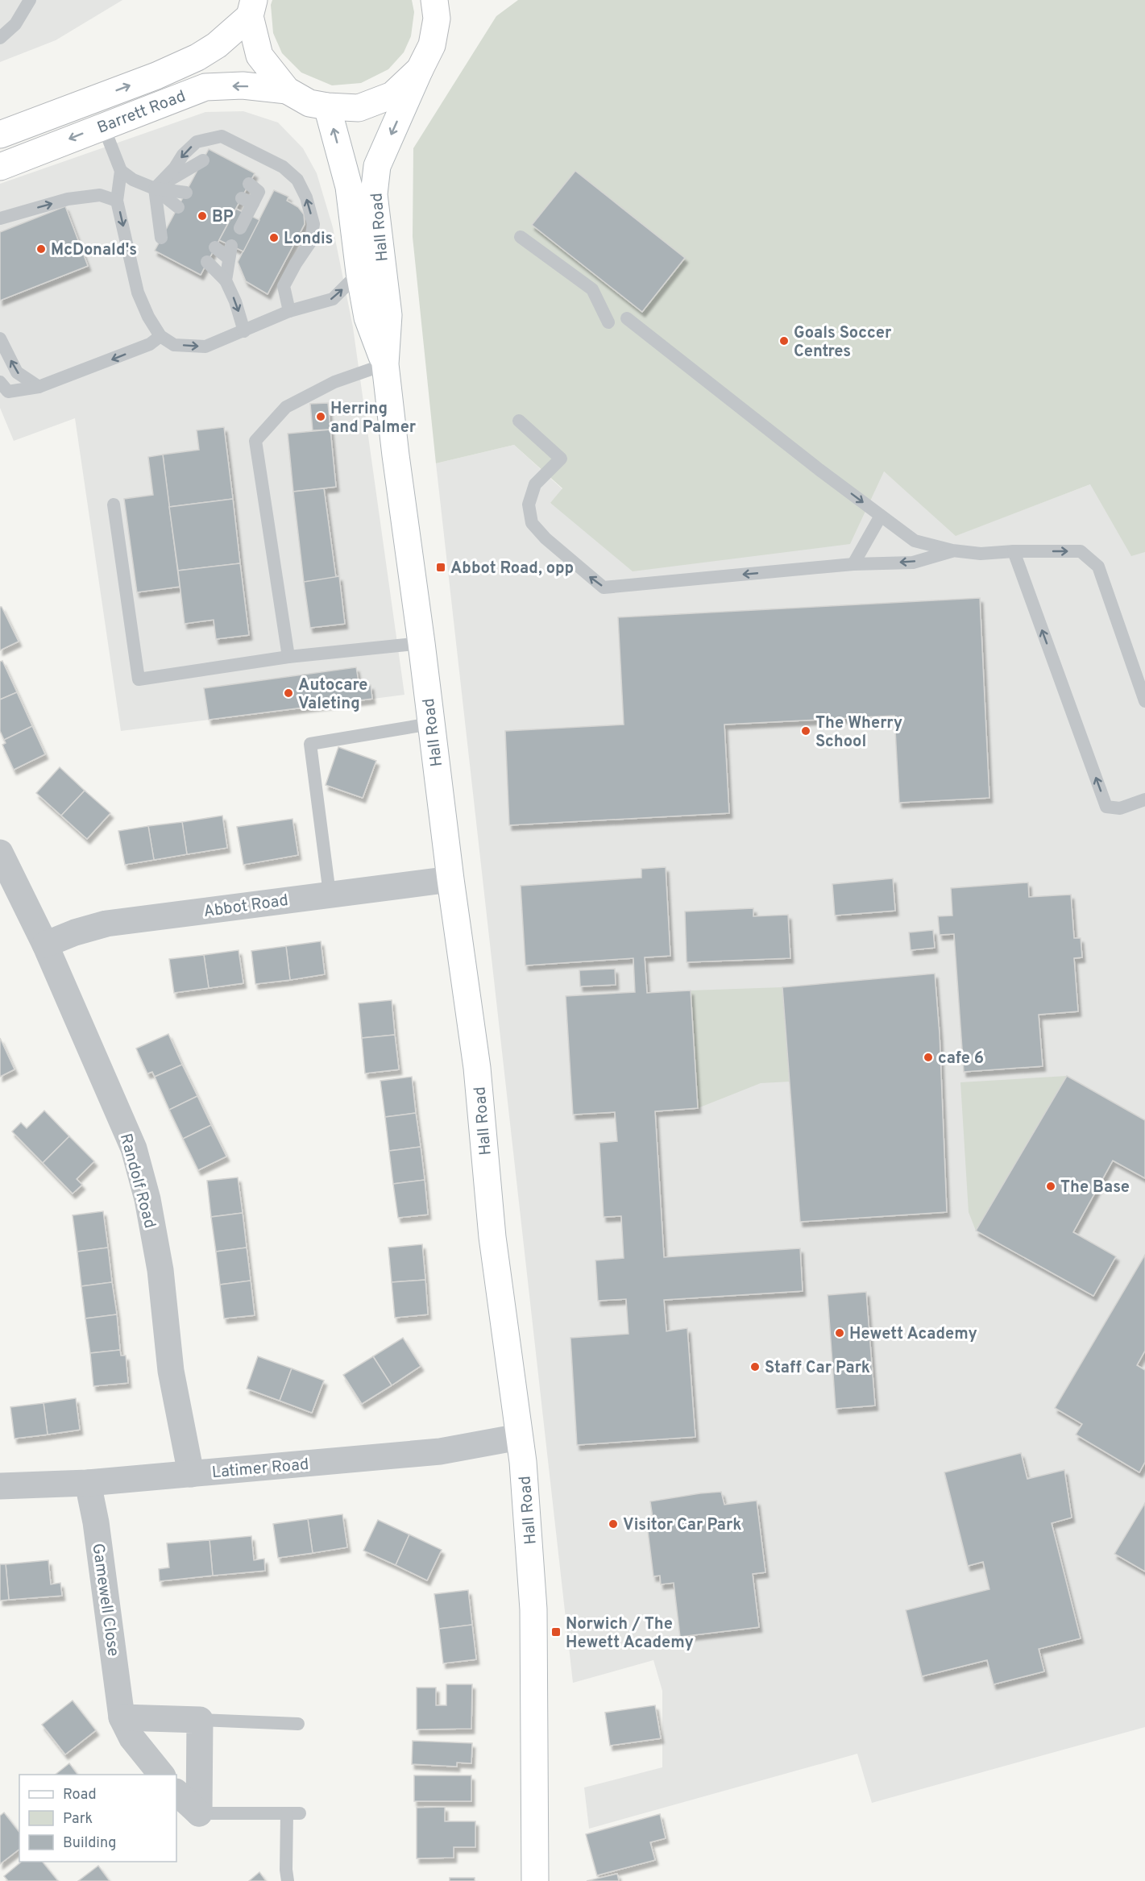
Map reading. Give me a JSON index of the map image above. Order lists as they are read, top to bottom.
{
  "streets": {
    "main road": ["Barrett Road", "Hall Road"],
    "street": [
      "Abbot Road",
      "Randolf Road",
      "Latimer Road",
      "Gamewell Close"
    ]
  },
  "crossings": [
    ["Barrett Road", "Hall Road"],
    ["Hall Road", "Abbot Road"],
    ["Hall Road", "Latimer Road"],
    ["Abbot Road", "Randolf Road"],
    ["Randolf Road", "Latimer Road"],
    ["Latimer Road", "Gamewell Close"]
  ],
  "places": {
    "other": [
      "BP",
      "Londis",
      "McDonald's",
      "Goals Soccer Centres",
      "Herring and Palmer",
      "Autocare Valeting",
      "The Wherry School",
      "cafe 6",
      "The Base",
      "Hewett Academy",
      "Staff Car Park",
      "Visitor Car Park"
    ],
    "transit": ["Abbot Road, opp", "Norwich / The Hewett Academy"]
  },
  "legend": ["Road", "Park", "Building"]
}
